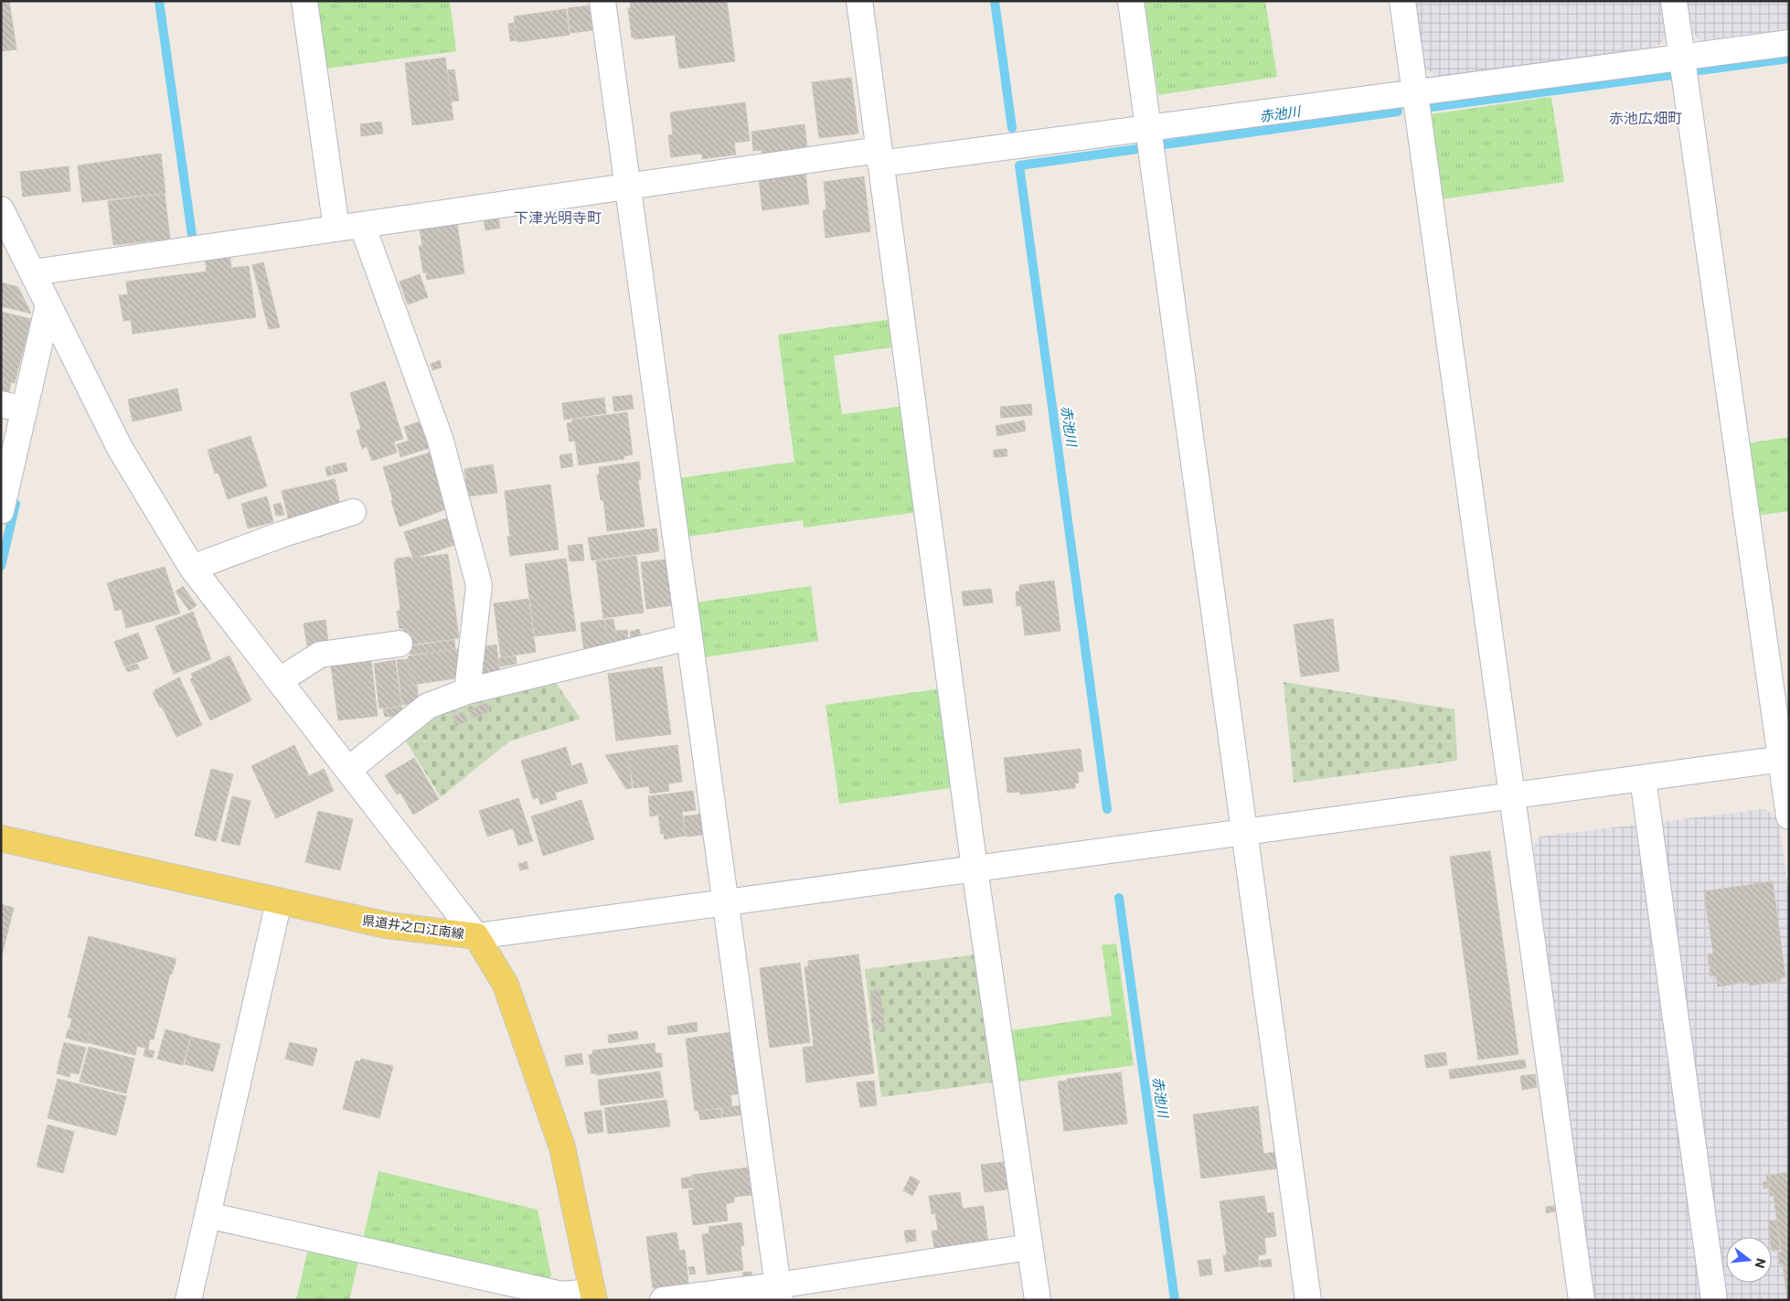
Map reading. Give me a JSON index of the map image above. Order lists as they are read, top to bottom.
{
  "streets": {
    "main road": ["県道井之口江南線"]
  },
  "districts": ["赤池広畑町", "下津光明寺町"],
  "water": ["赤池川"],
  "north": "right"
}
